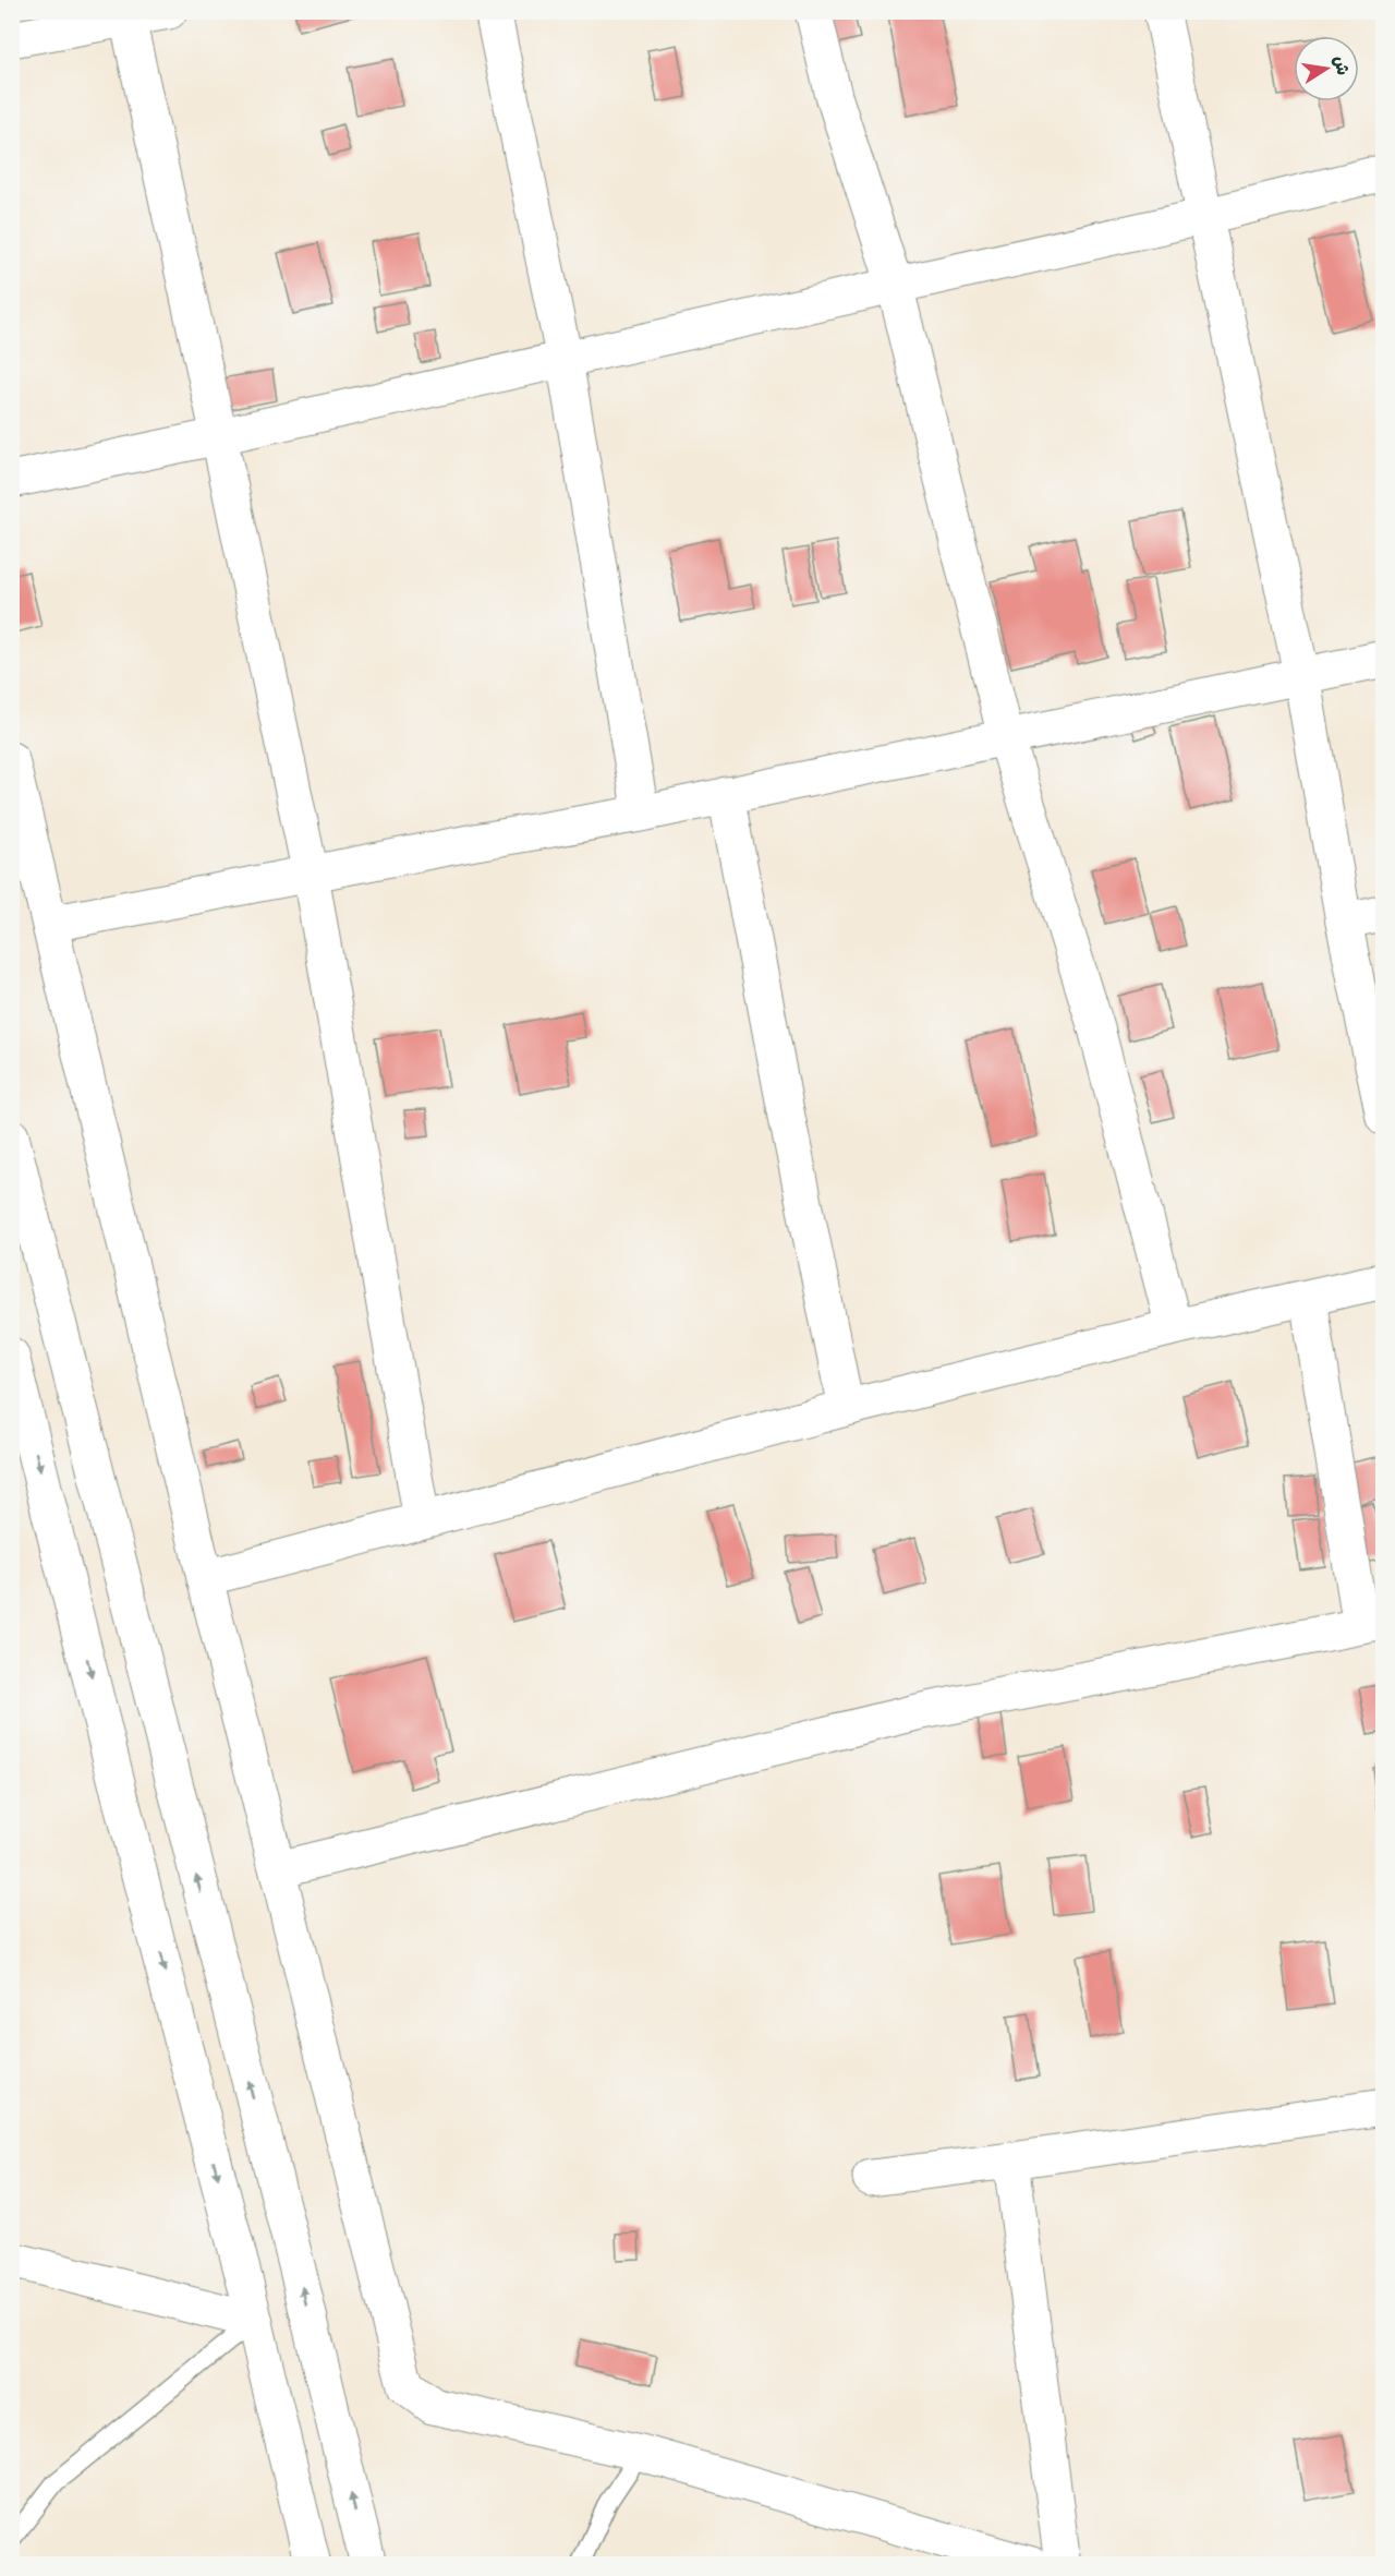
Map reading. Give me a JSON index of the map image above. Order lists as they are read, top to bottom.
{
  "north": "right"
}
